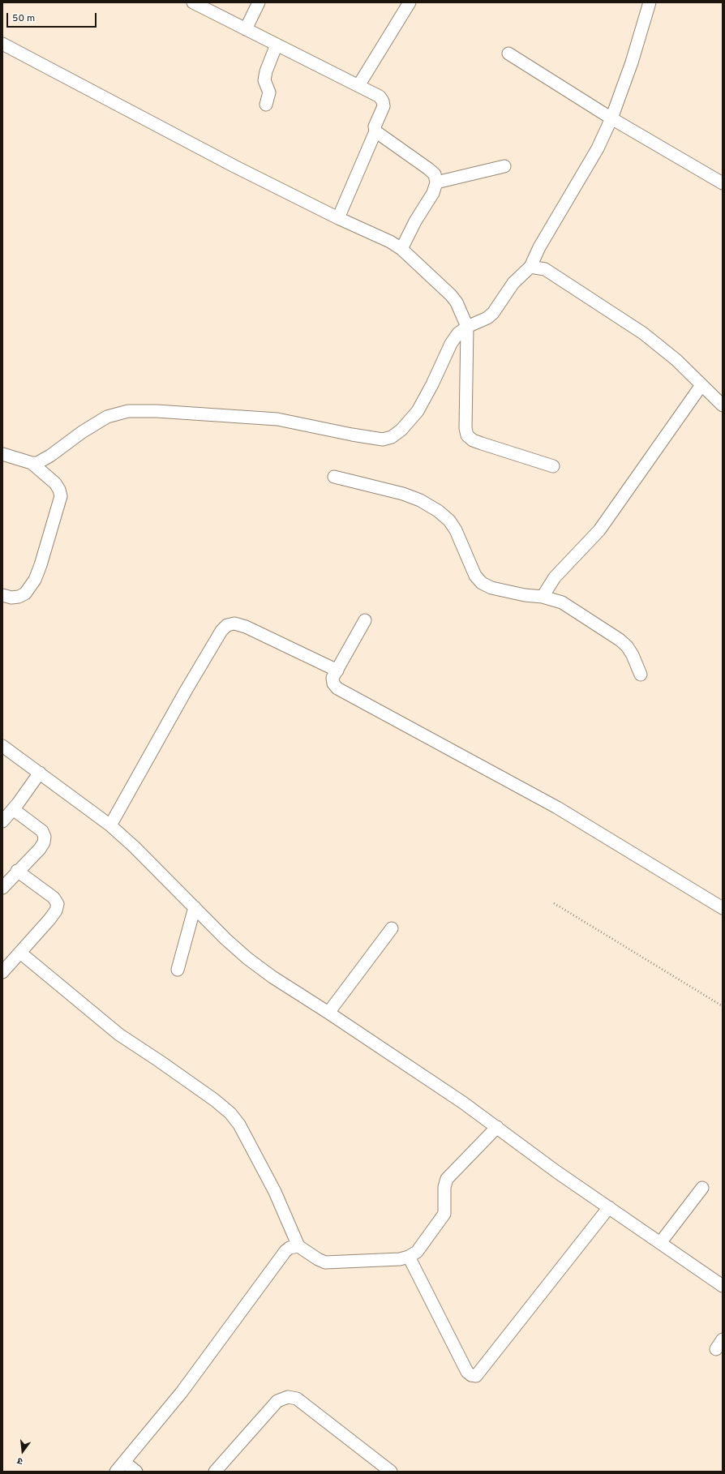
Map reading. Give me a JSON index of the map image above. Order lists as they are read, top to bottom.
{
  "scale_bar": "50 m",
  "north": "bottom"
}
